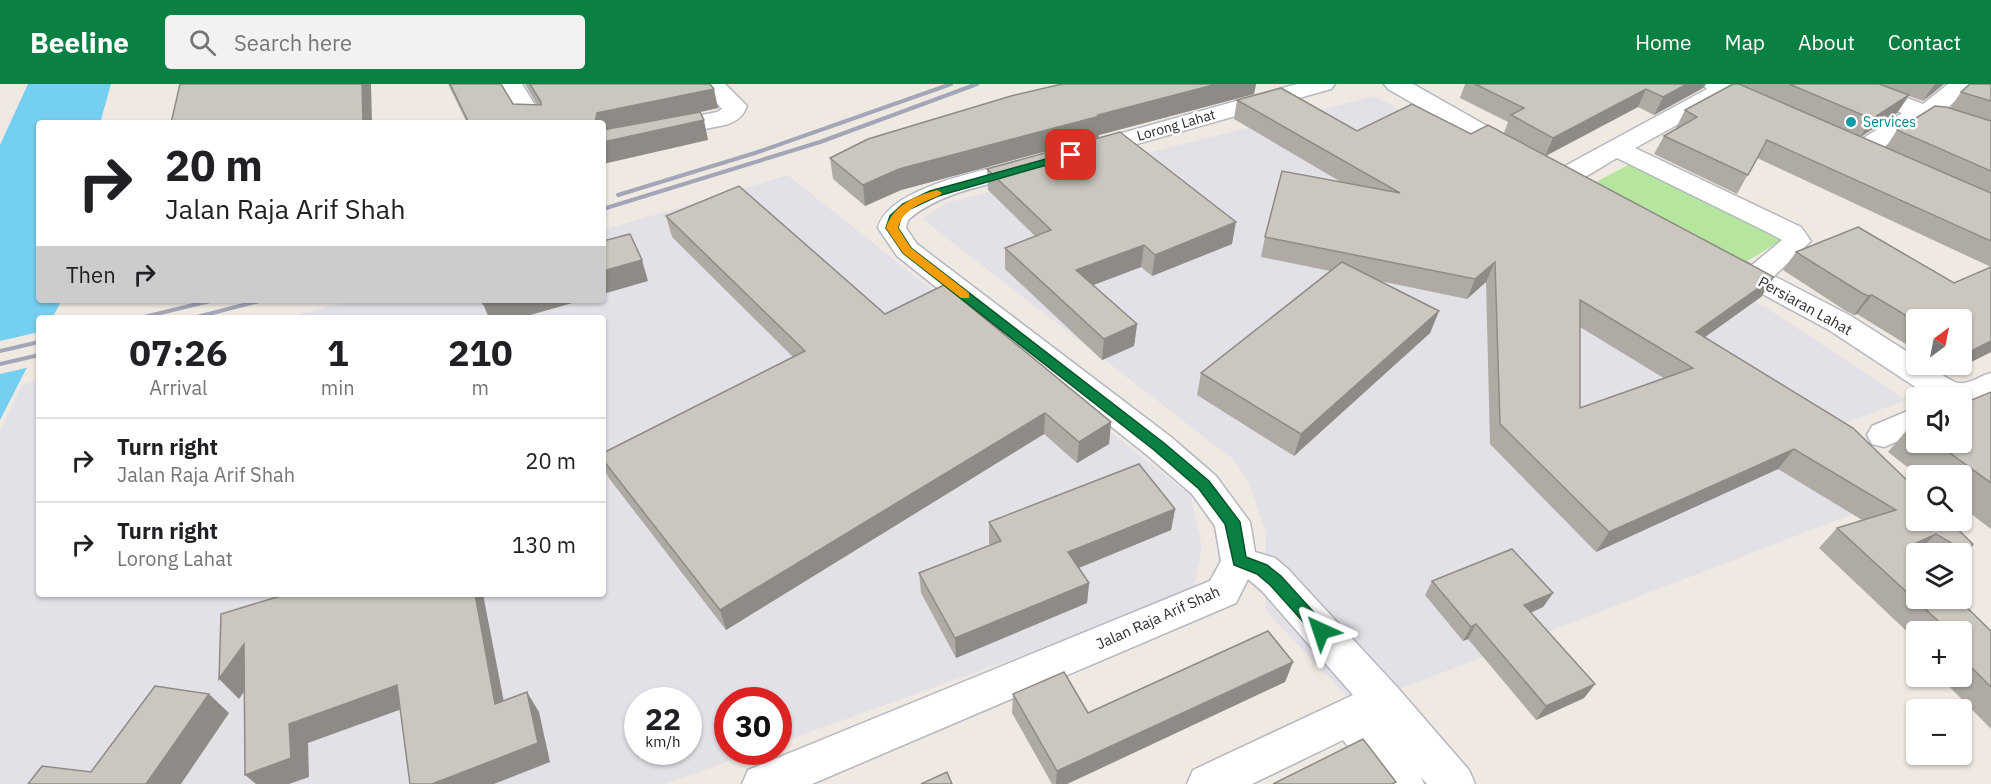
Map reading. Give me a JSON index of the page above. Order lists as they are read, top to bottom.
{
  "streets": {
    "street": ["Lorong Lahat", "Persiaran Lahat", "Jalan Raja Arif Shah"]
  },
  "crossings": [
    ["Lorong Lahat", "Jalan Raja Arif Shah"]
  ],
  "places": ["Services"],
  "north": "top right",
  "page": {
    "header": "Beeline",
    "search": "Search here",
    "nav": [
      "Home",
      "Map",
      "About",
      "Contact"
    ],
    "turn": ["20 m", "Jalan Raja Arif Shah"],
    "then": "Then",
    "map_buttons": ["+", "−"],
    "eta": [
      "07:26",
      "Arrival",
      "1",
      "min",
      "210",
      "m"
    ],
    "list": [
      {
        "name": "Turn right",
        "note": "Jalan Raja Arif Shah",
        "value": "20 m"
      },
      {
        "name": "Turn right",
        "note": "Lorong Lahat",
        "value": "130 m"
      }
    ],
    "speed": "22 km/h",
    "limit": "30"
  }
}
